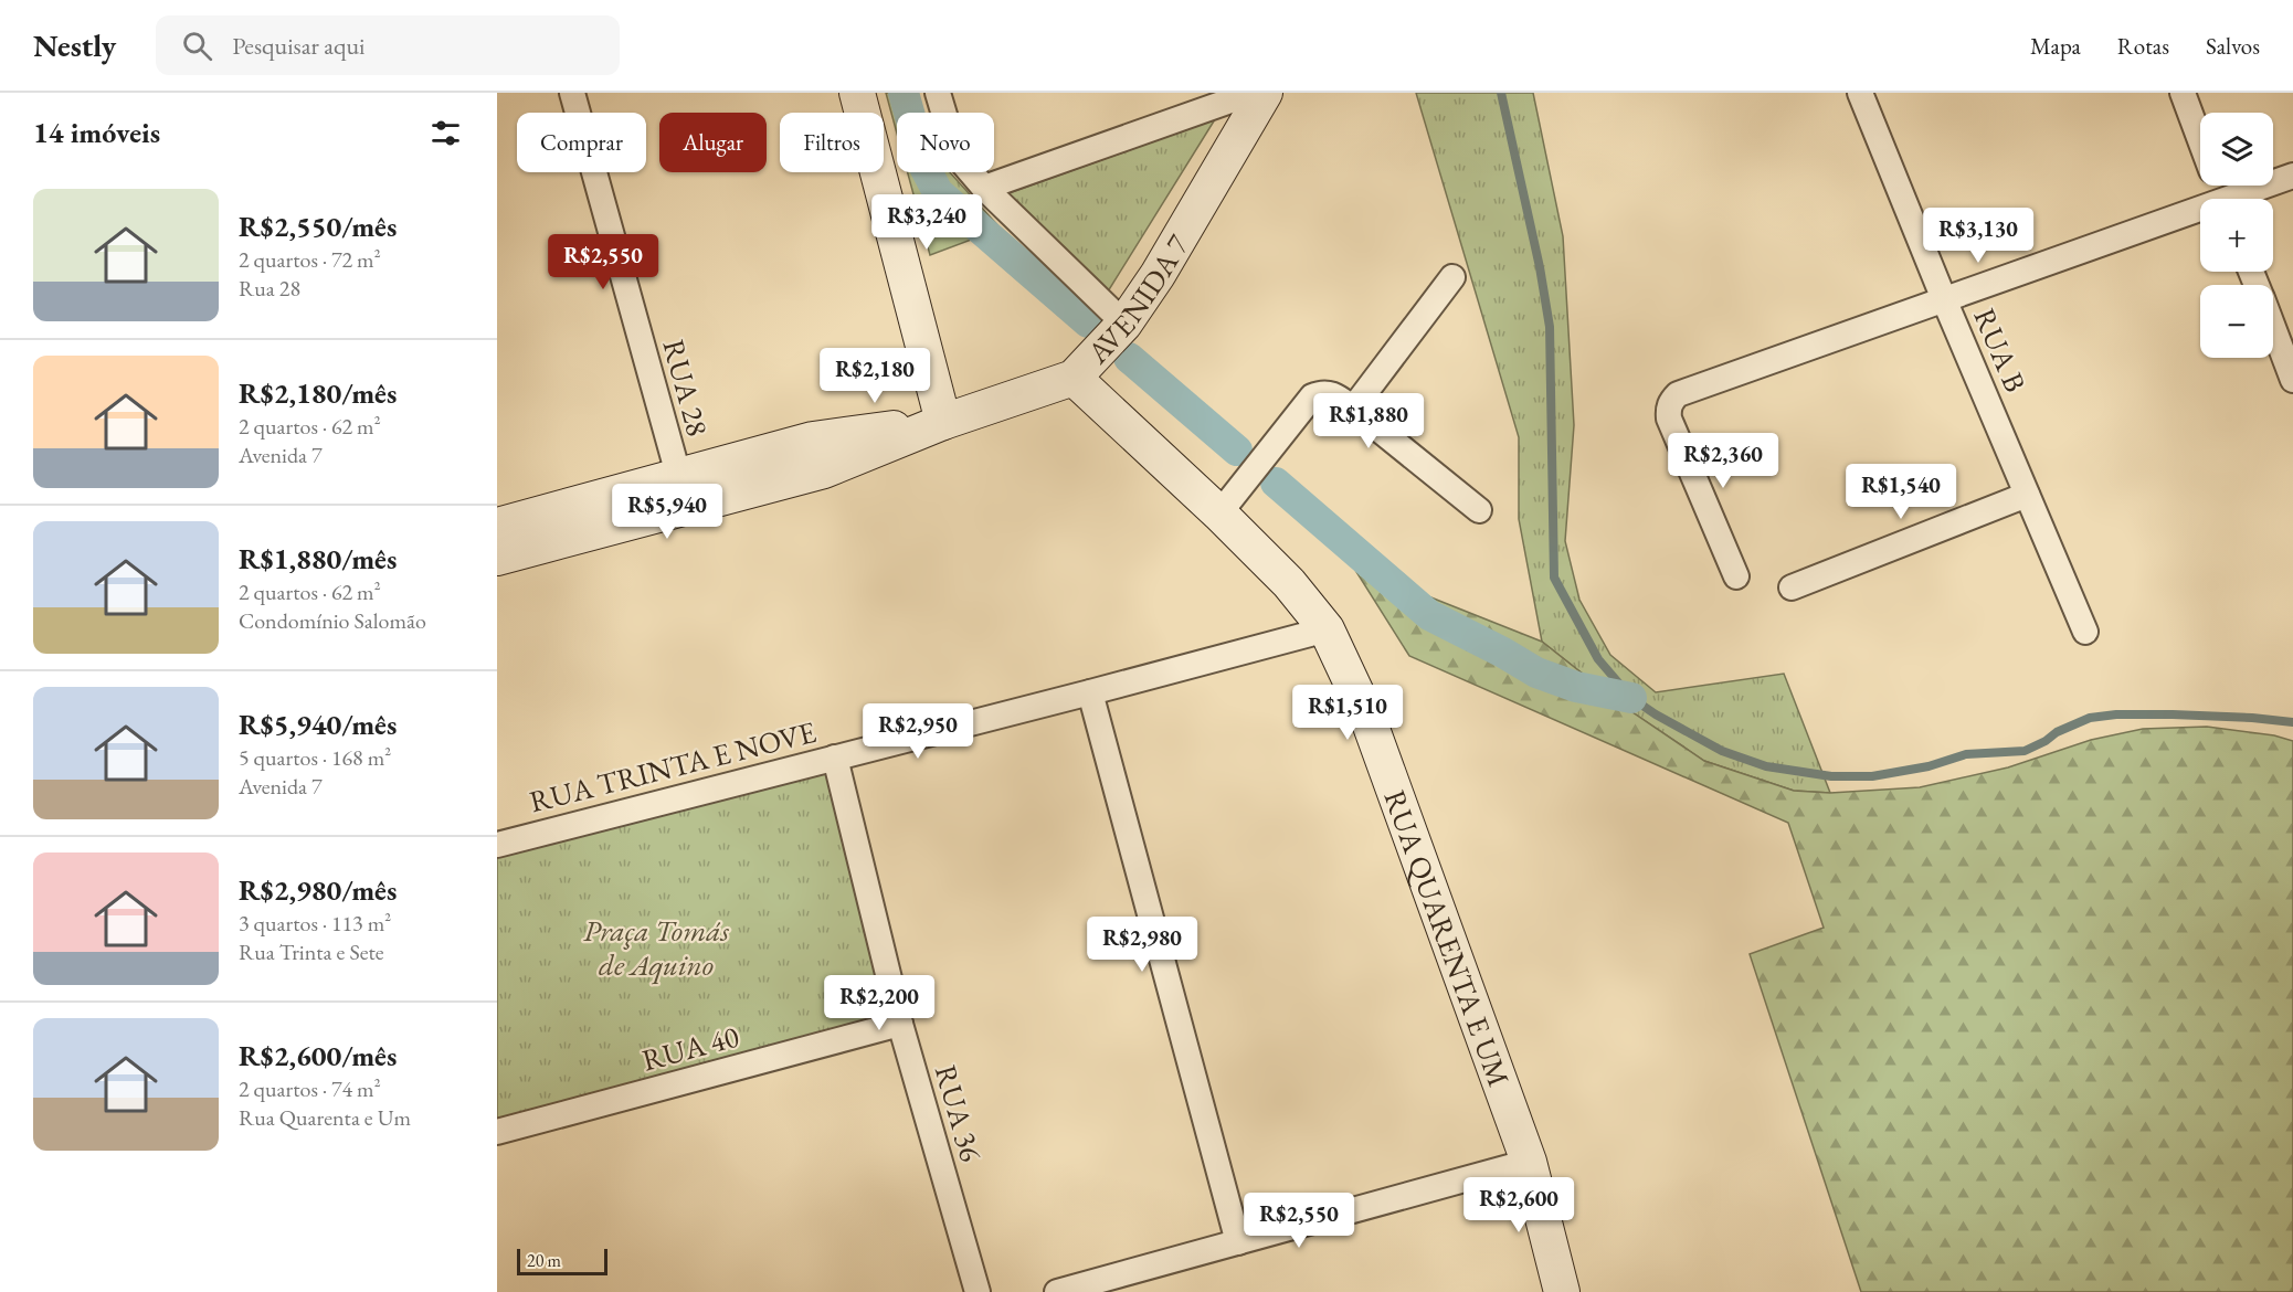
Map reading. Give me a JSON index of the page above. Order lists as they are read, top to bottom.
{
  "streets": {
    "street": [
      "AVENIDA 7",
      "RUA B",
      "RUA 28",
      "RUA TRINTA E NOVE",
      "RUA QUARENTA E UM",
      "RUA 40",
      "RUA 36"
    ]
  },
  "crossings": [
    ["AVENIDA 7", "RUA 28"],
    ["AVENIDA 7", "RUA QUARENTA E UM"],
    ["RUA TRINTA E NOVE", "RUA QUARENTA E UM"],
    ["RUA TRINTA E NOVE", "RUA 36"],
    ["RUA 40", "RUA 36"]
  ],
  "parks": ["Praça Tomás de Aquino"],
  "scale_bar": "20 m",
  "page": {
    "header": "Nestly",
    "search": "Pesquisar aqui",
    "nav": ["Mapa", "Rotas", "Salvos"],
    "heading": "14 imóveis",
    "map_buttons": ["+", "−"],
    "chip": [
      "Comprar",
      "Alugar",
      "Filtros",
      "Novo"
    ],
    "list": [
      {
        "name": "R$2,550/mês",
        "note": "2 quartos · 72 m² · Rua 28"
      },
      {
        "name": "R$2,180/mês",
        "note": "2 quartos · 62 m² · Avenida 7"
      },
      {
        "name": "R$1,880/mês",
        "note": "2 quartos · 62 m² · Condomínio Salomão"
      },
      {
        "name": "R$5,940/mês",
        "note": "5 quartos · 168 m² · Avenida 7"
      },
      {
        "name": "R$2,980/mês",
        "note": "3 quartos · 113 m² · Rua Trinta e Sete"
      },
      {
        "name": "R$2,600/mês",
        "note": "2 quartos · 74 m² · Rua Quarenta e Um"
      }
    ],
    "price": [
      "R$3,240",
      "R$3,130",
      "R$2,550",
      "R$2,180",
      "R$1,880",
      "R$2,360",
      "R$1,540",
      "R$5,940",
      "R$1,510",
      "R$2,950",
      "R$2,980",
      "R$2,200",
      "R$2,600",
      "R$2,550"
    ],
    "scale": "20 m"
  }
}
